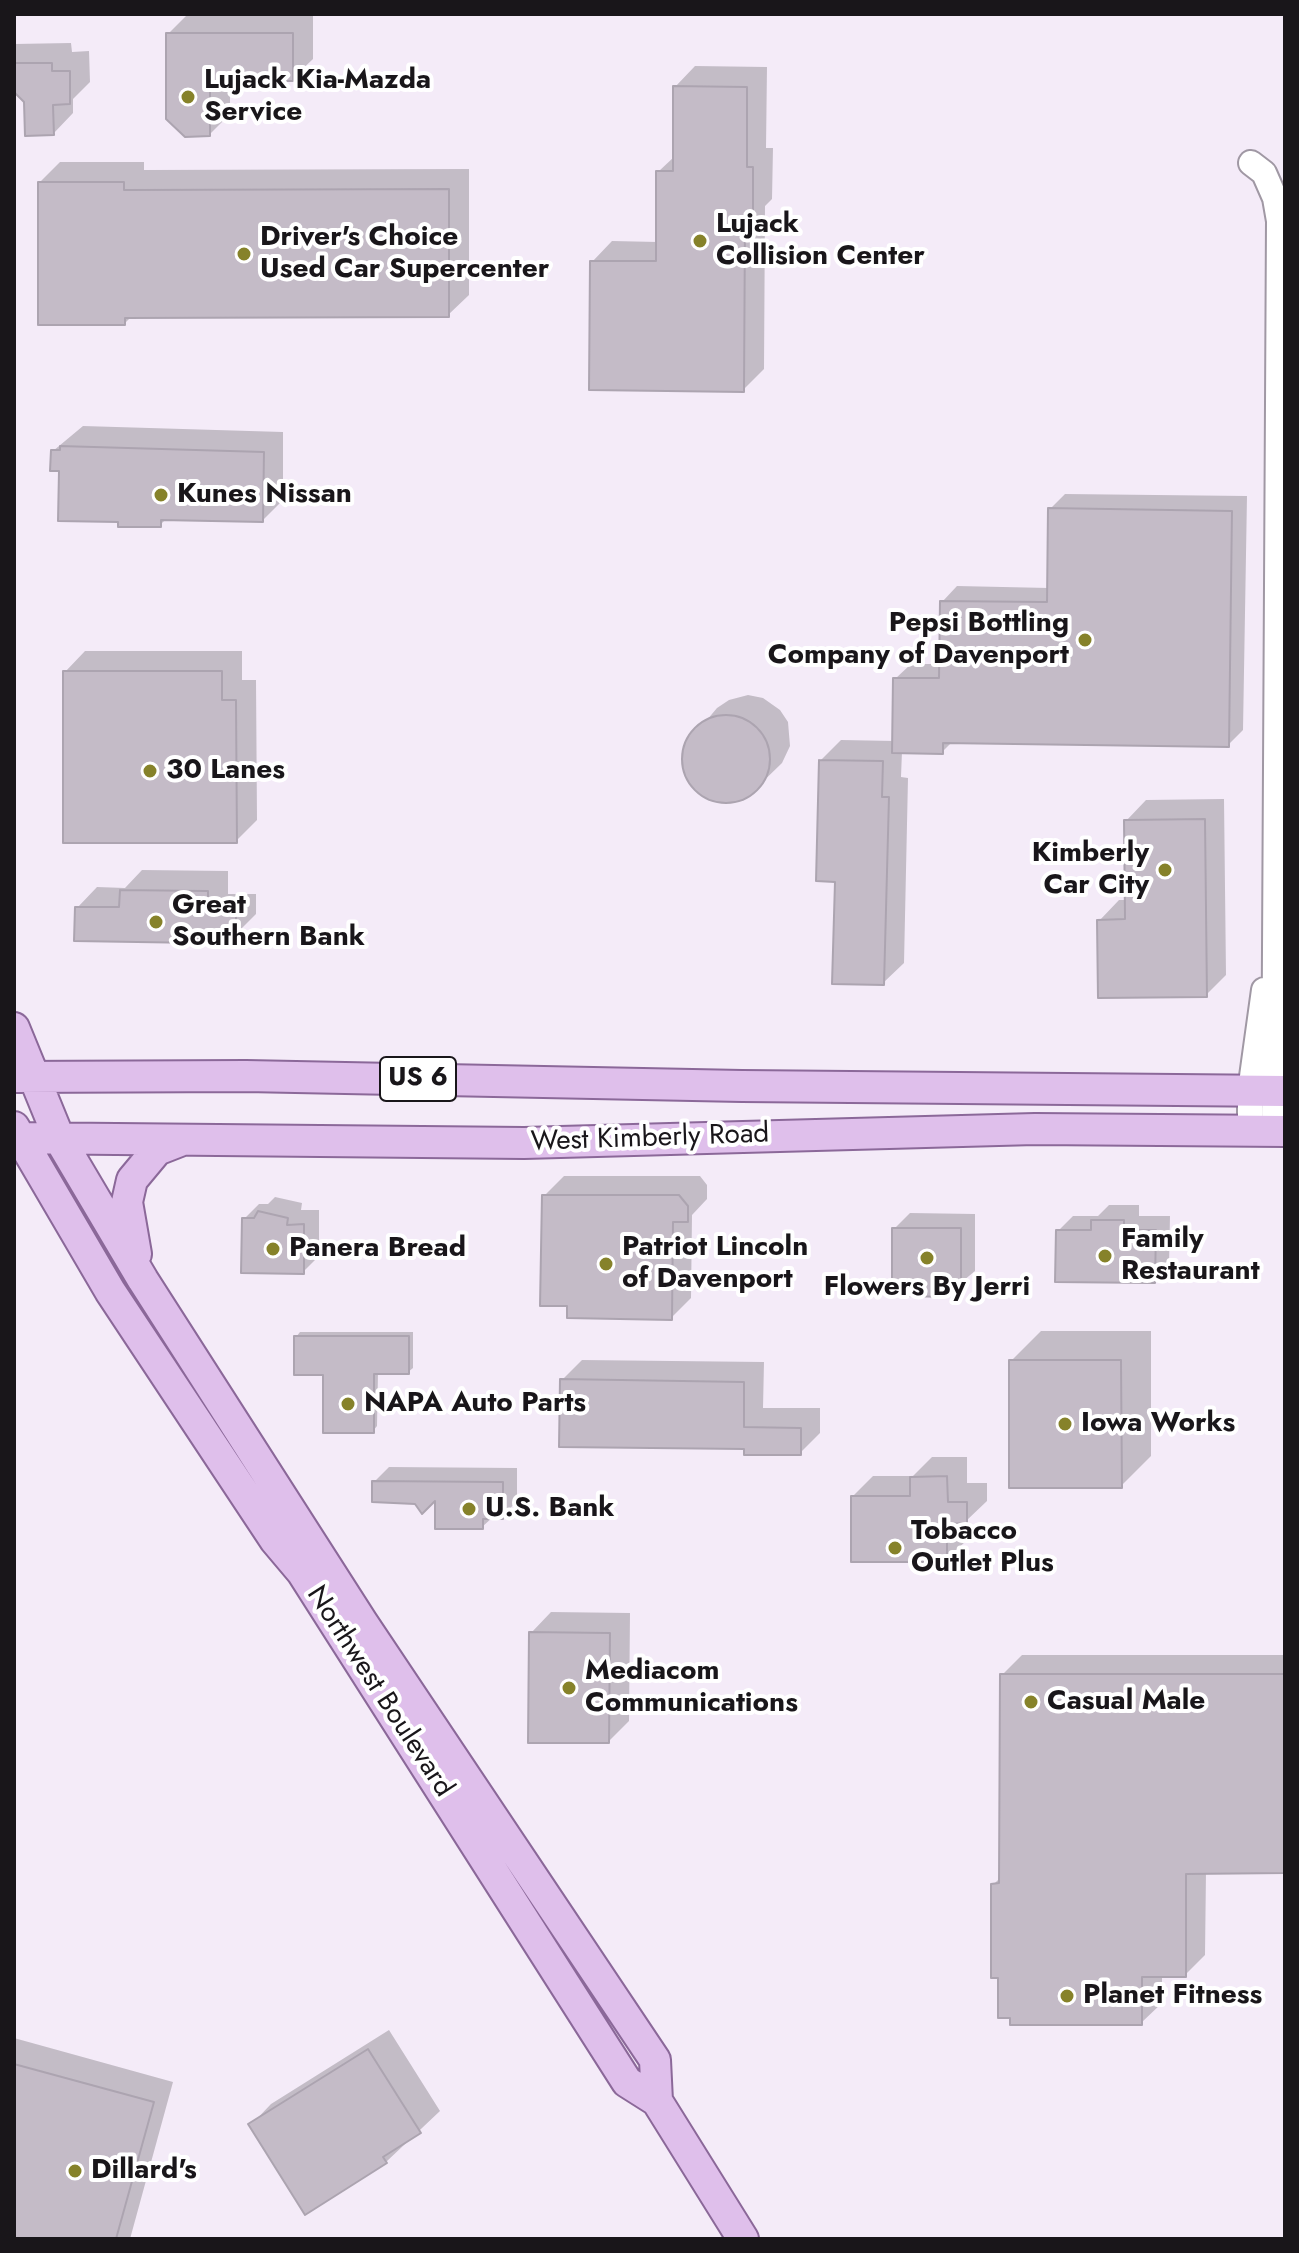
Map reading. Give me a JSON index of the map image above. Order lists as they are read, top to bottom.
{
  "streets": {
    "main road": ["US 6", "West Kimberly Road", "Northwest Boulevard"]
  },
  "crossings": [
    ["West Kimberly Road", "Northwest Boulevard"]
  ],
  "places": [
    "Lujack Kia-Mazda Service",
    "Lujack Collision Center",
    "Driver's Choice Used Car Supercenter",
    "Kunes Nissan",
    "Pepsi Bottling Company of Davenport",
    "30 Lanes",
    "Kimberly Car City",
    "Great Southern Bank",
    "Panera Bread",
    "Family Restaurant",
    "Flowers By Jerri",
    "Patriot Lincoln of Davenport",
    "NAPA Auto Parts",
    "Iowa Works",
    "U.S. Bank",
    "Tobacco Outlet Plus",
    "Mediacom Communications",
    "Casual Male",
    "Planet Fitness",
    "Dillard's"
  ]
}
